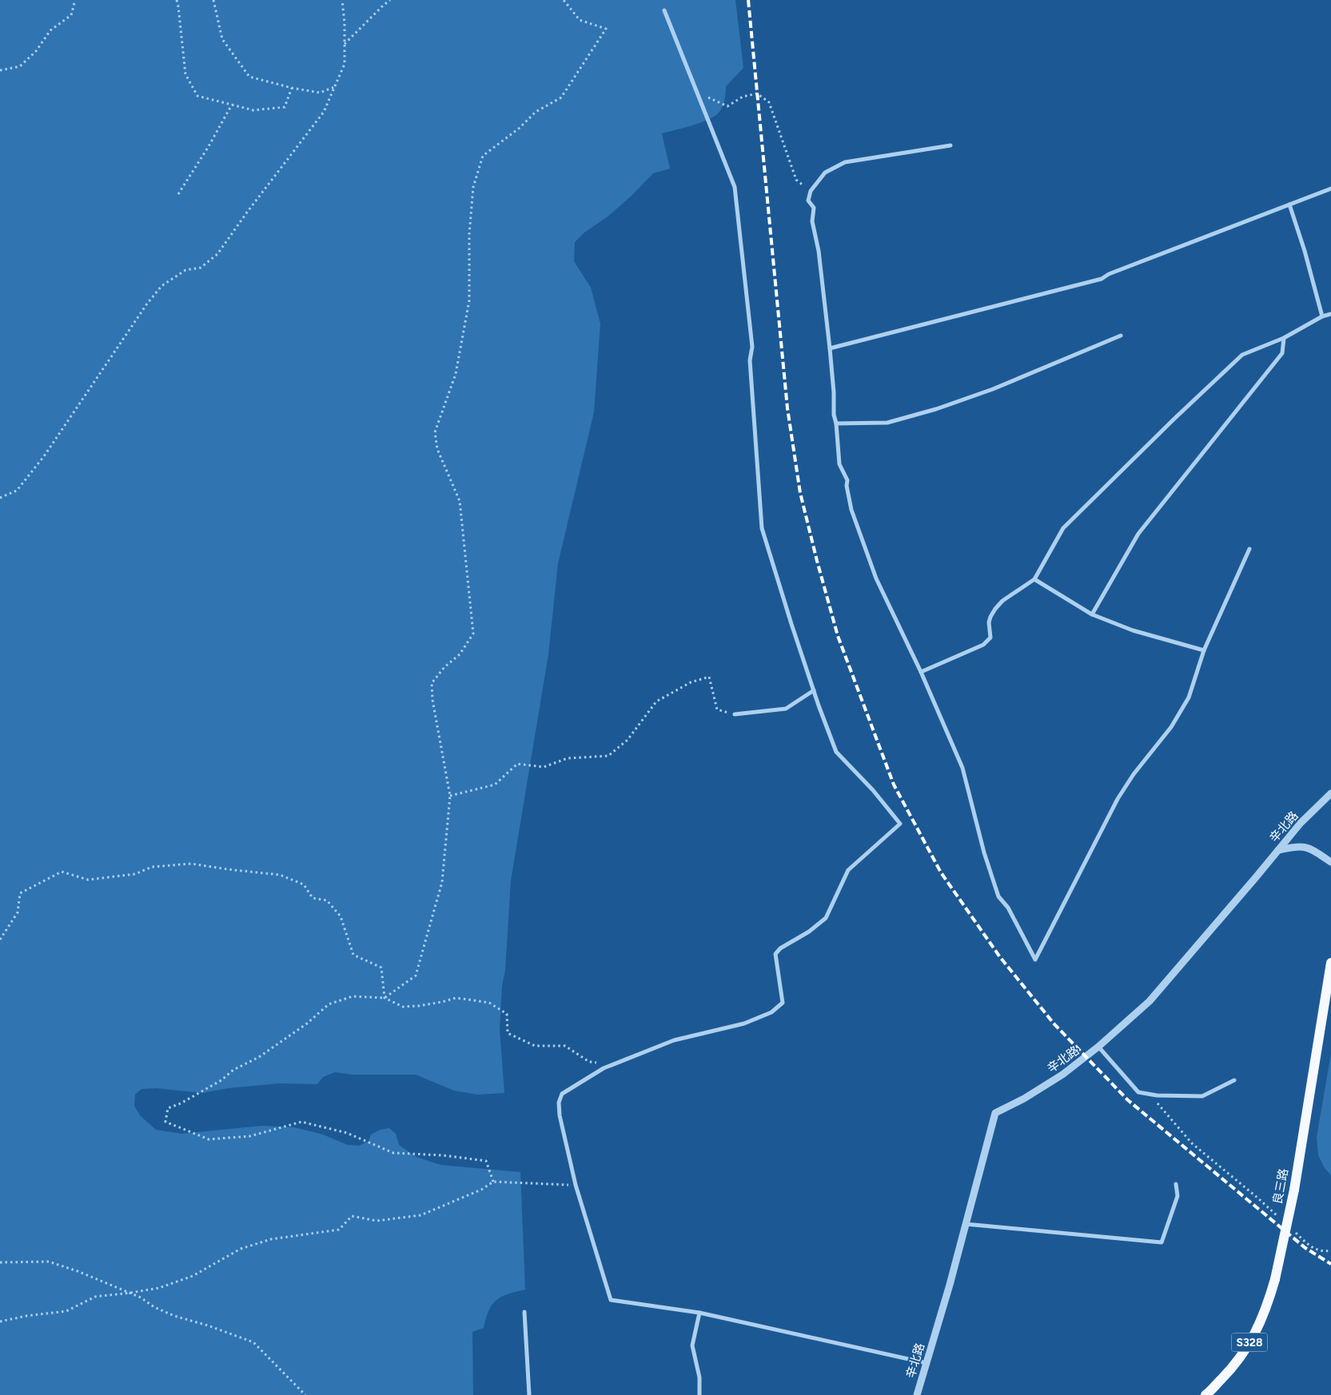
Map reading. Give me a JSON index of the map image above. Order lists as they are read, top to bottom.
{
  "streets": {
    "main road": ["良三路", "S328"],
    "street": ["辛北路"]
  }
}
